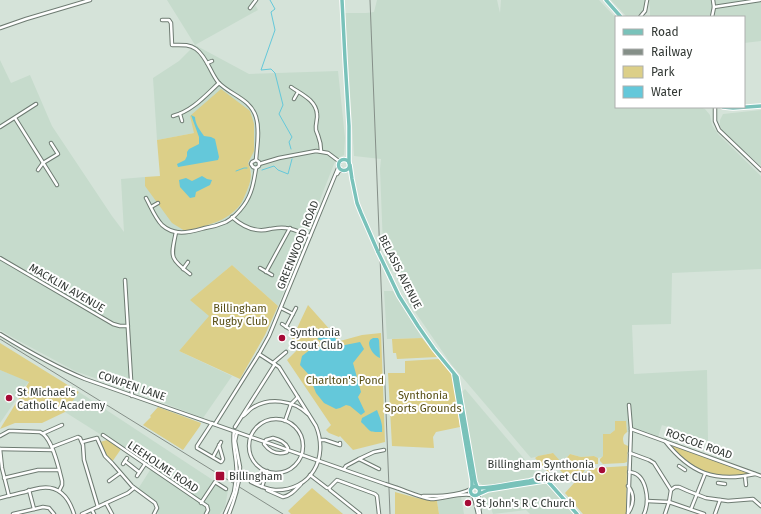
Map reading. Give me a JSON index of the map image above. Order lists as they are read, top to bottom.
{
  "streets": {
    "main road": ["BELASIS AVENUE"],
    "street": [
      "GREENWOOD ROAD",
      "MACKLIN AVENUE",
      "COWPEN LANE",
      "ROSCOE ROAD",
      "LEEHOLME ROAD"
    ]
  },
  "crossings": [
    ["GREENWOOD ROAD", "BELASIS AVENUE"],
    ["GREENWOOD ROAD", "COWPEN LANE"]
  ],
  "parks": ["Billingham Rugby Club", "Charlton's Pond", "Synthonia Sports Grounds"],
  "places": {
    "other": [
      "Synthonia Scout Club",
      "St Michael's Catholic Academy",
      "Billingham Synthonia Cricket Club",
      "St John's R C Church"
    ],
    "transit": ["Billingham"]
  },
  "legend": [
    "Road",
    "Railway",
    "Park",
    "Water"
  ]
}
